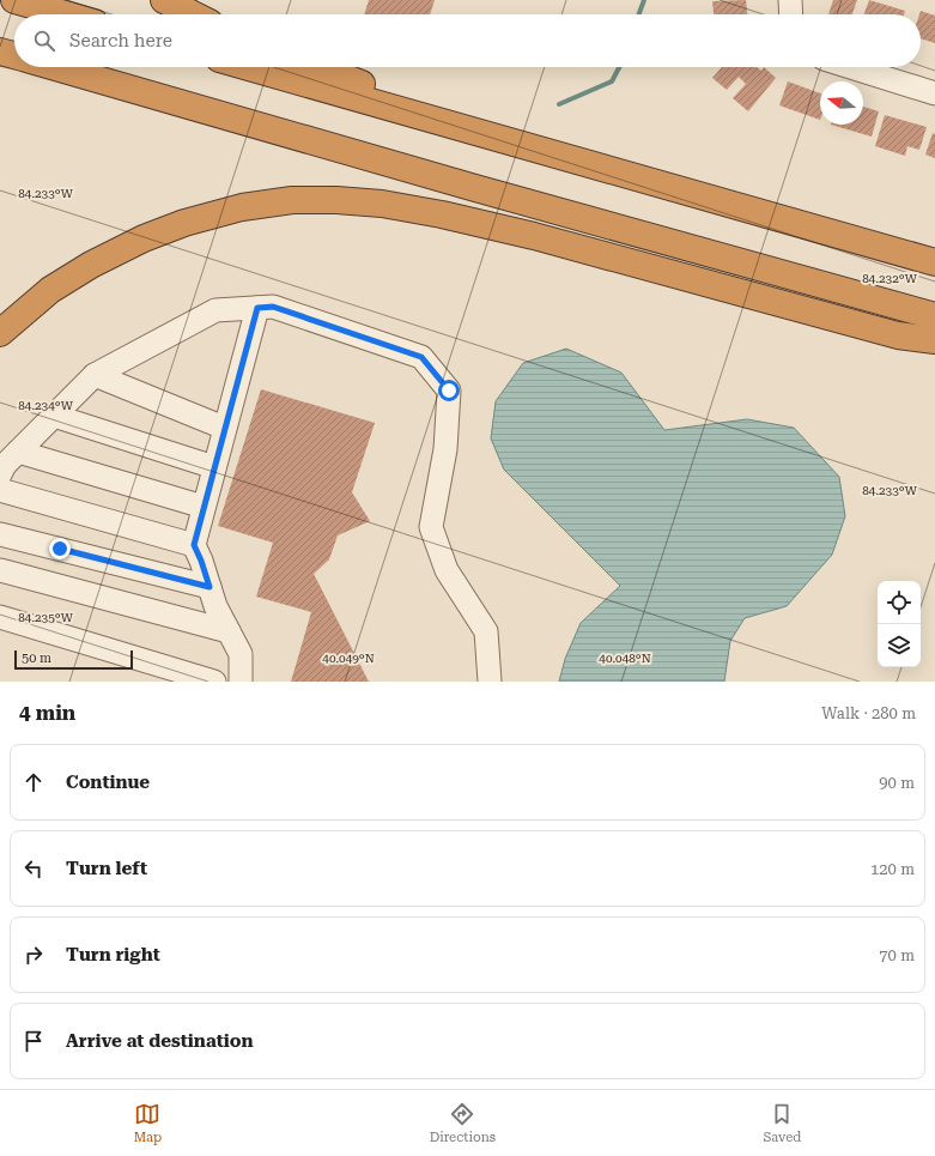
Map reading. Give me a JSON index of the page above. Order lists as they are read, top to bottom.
{
  "scale_bar": "50 m",
  "north": "left",
  "page": {
    "search": "Search here",
    "scale": "50 m",
    "heading": ["4 min", "Walk · 280 m"],
    "list": [
      ["Continue", "90 m"],
      ["Turn left", "120 m"],
      ["Turn right", "70 m"],
      "Arrive at destination"
    ],
    "nav": ["Map", "Directions", "Saved"]
  },
  "coordinates": [
    "84.233°W",
    "84.232°W",
    "84.234°W",
    "84.235°W",
    "40.049°N",
    "40.048°N"
  ]
}
